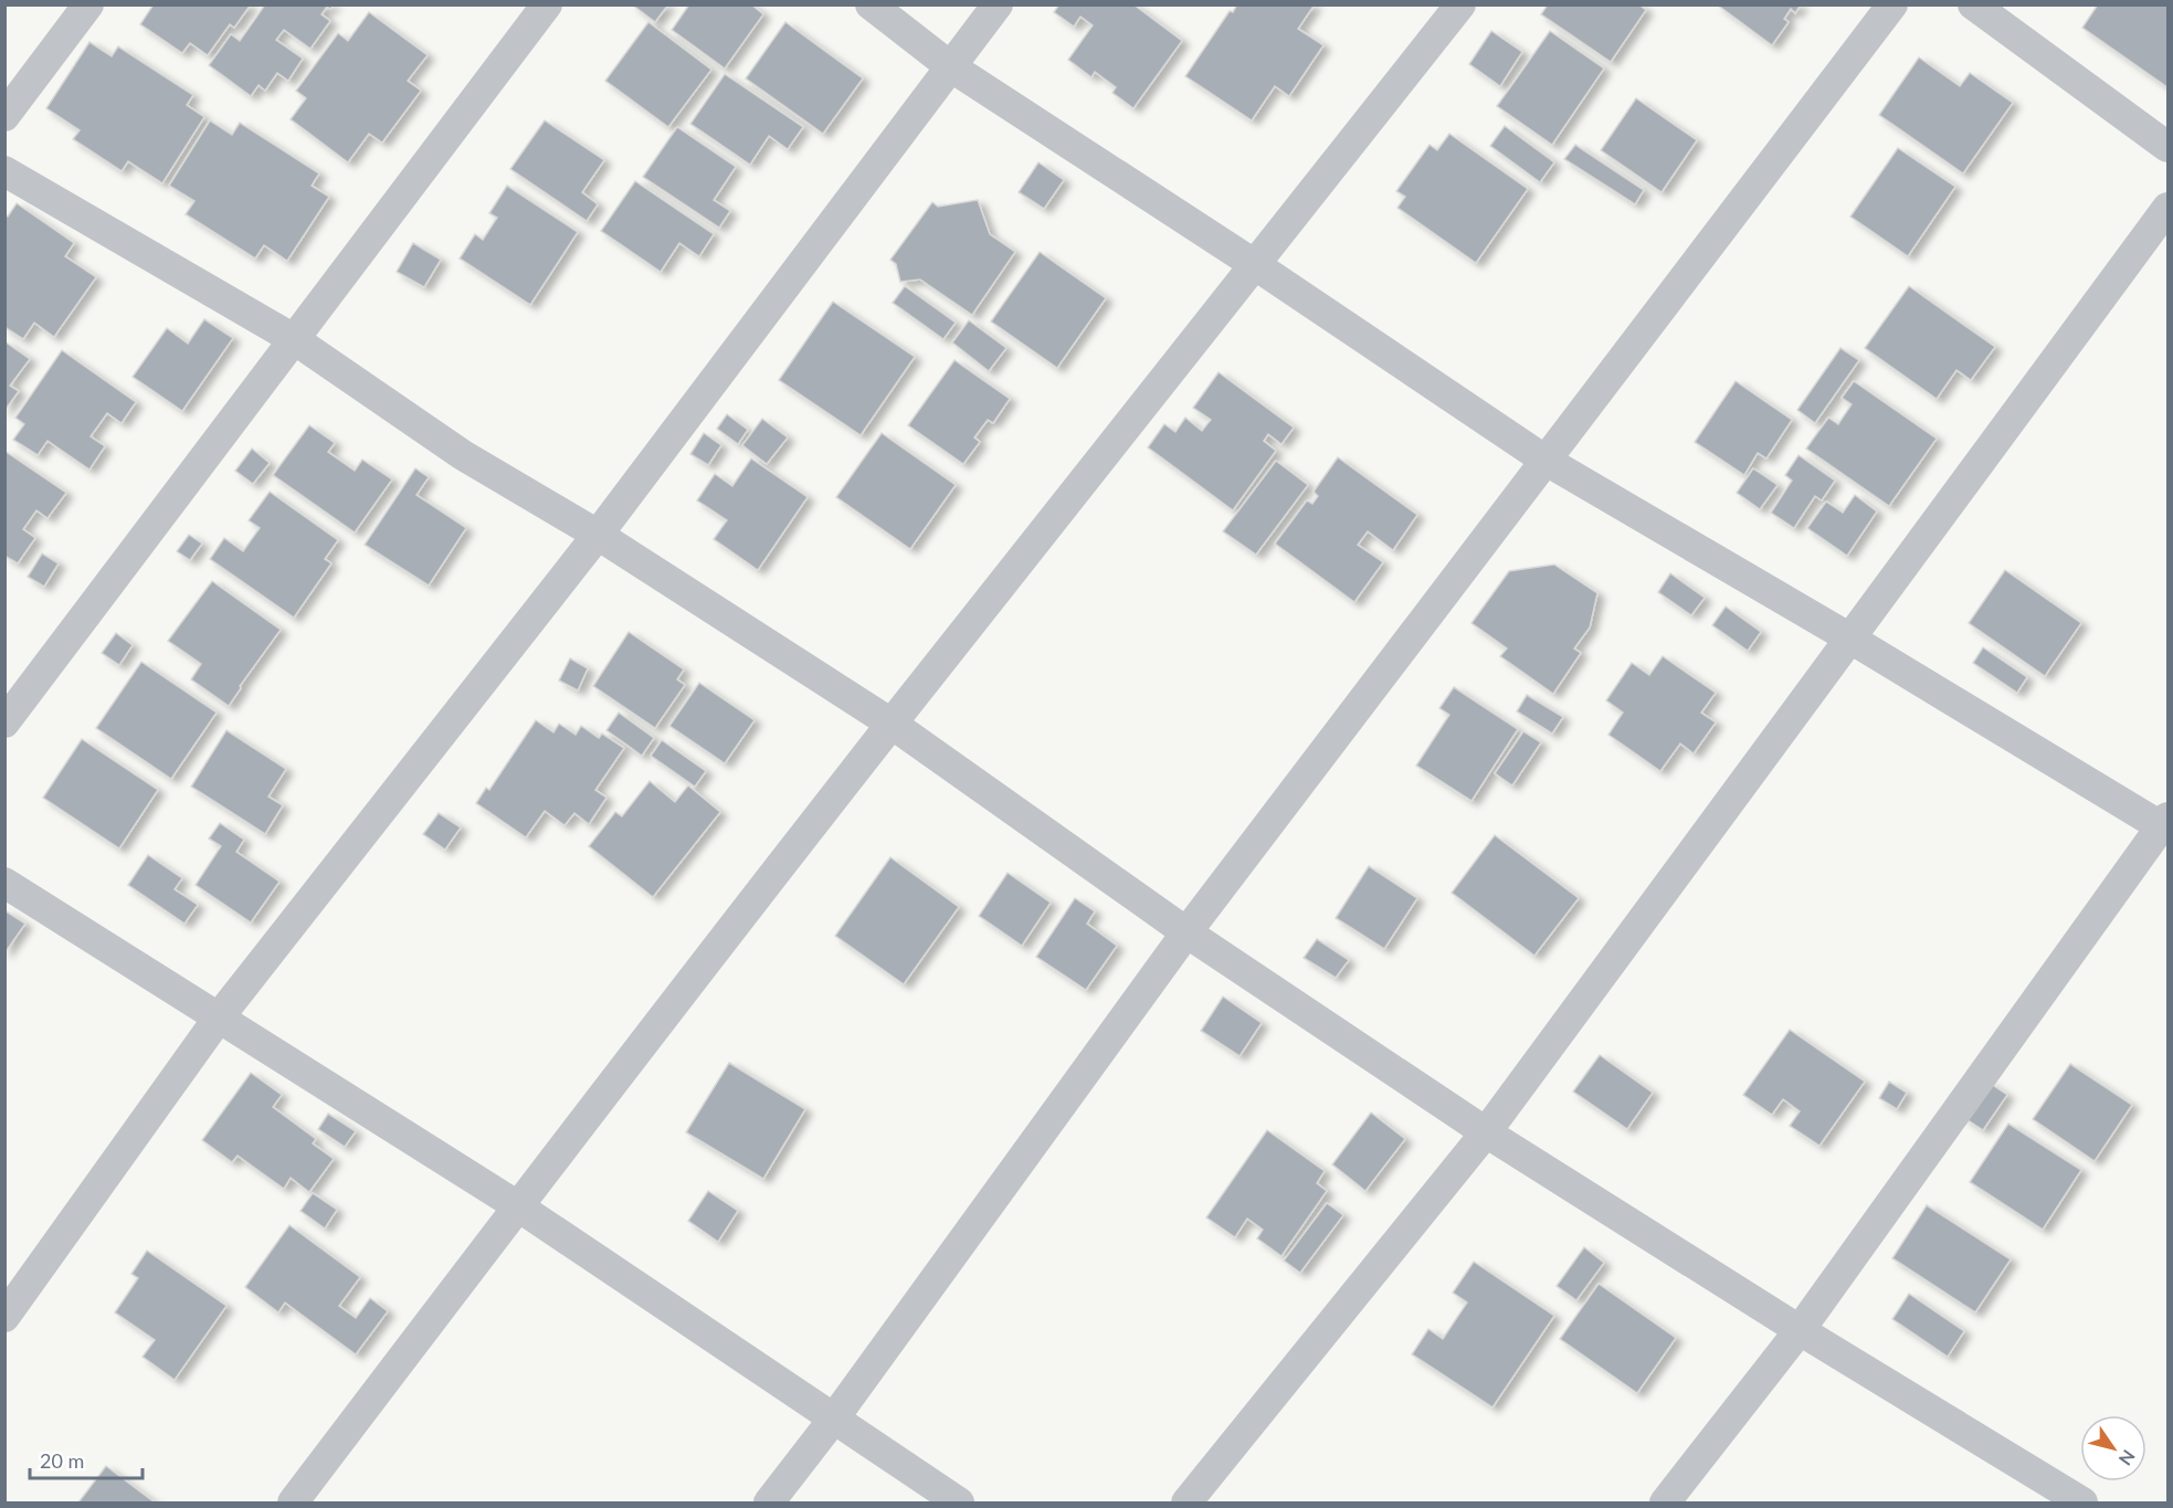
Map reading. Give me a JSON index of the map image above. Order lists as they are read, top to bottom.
{
  "scale_bar": "20 m",
  "north": "bottom right"
}
